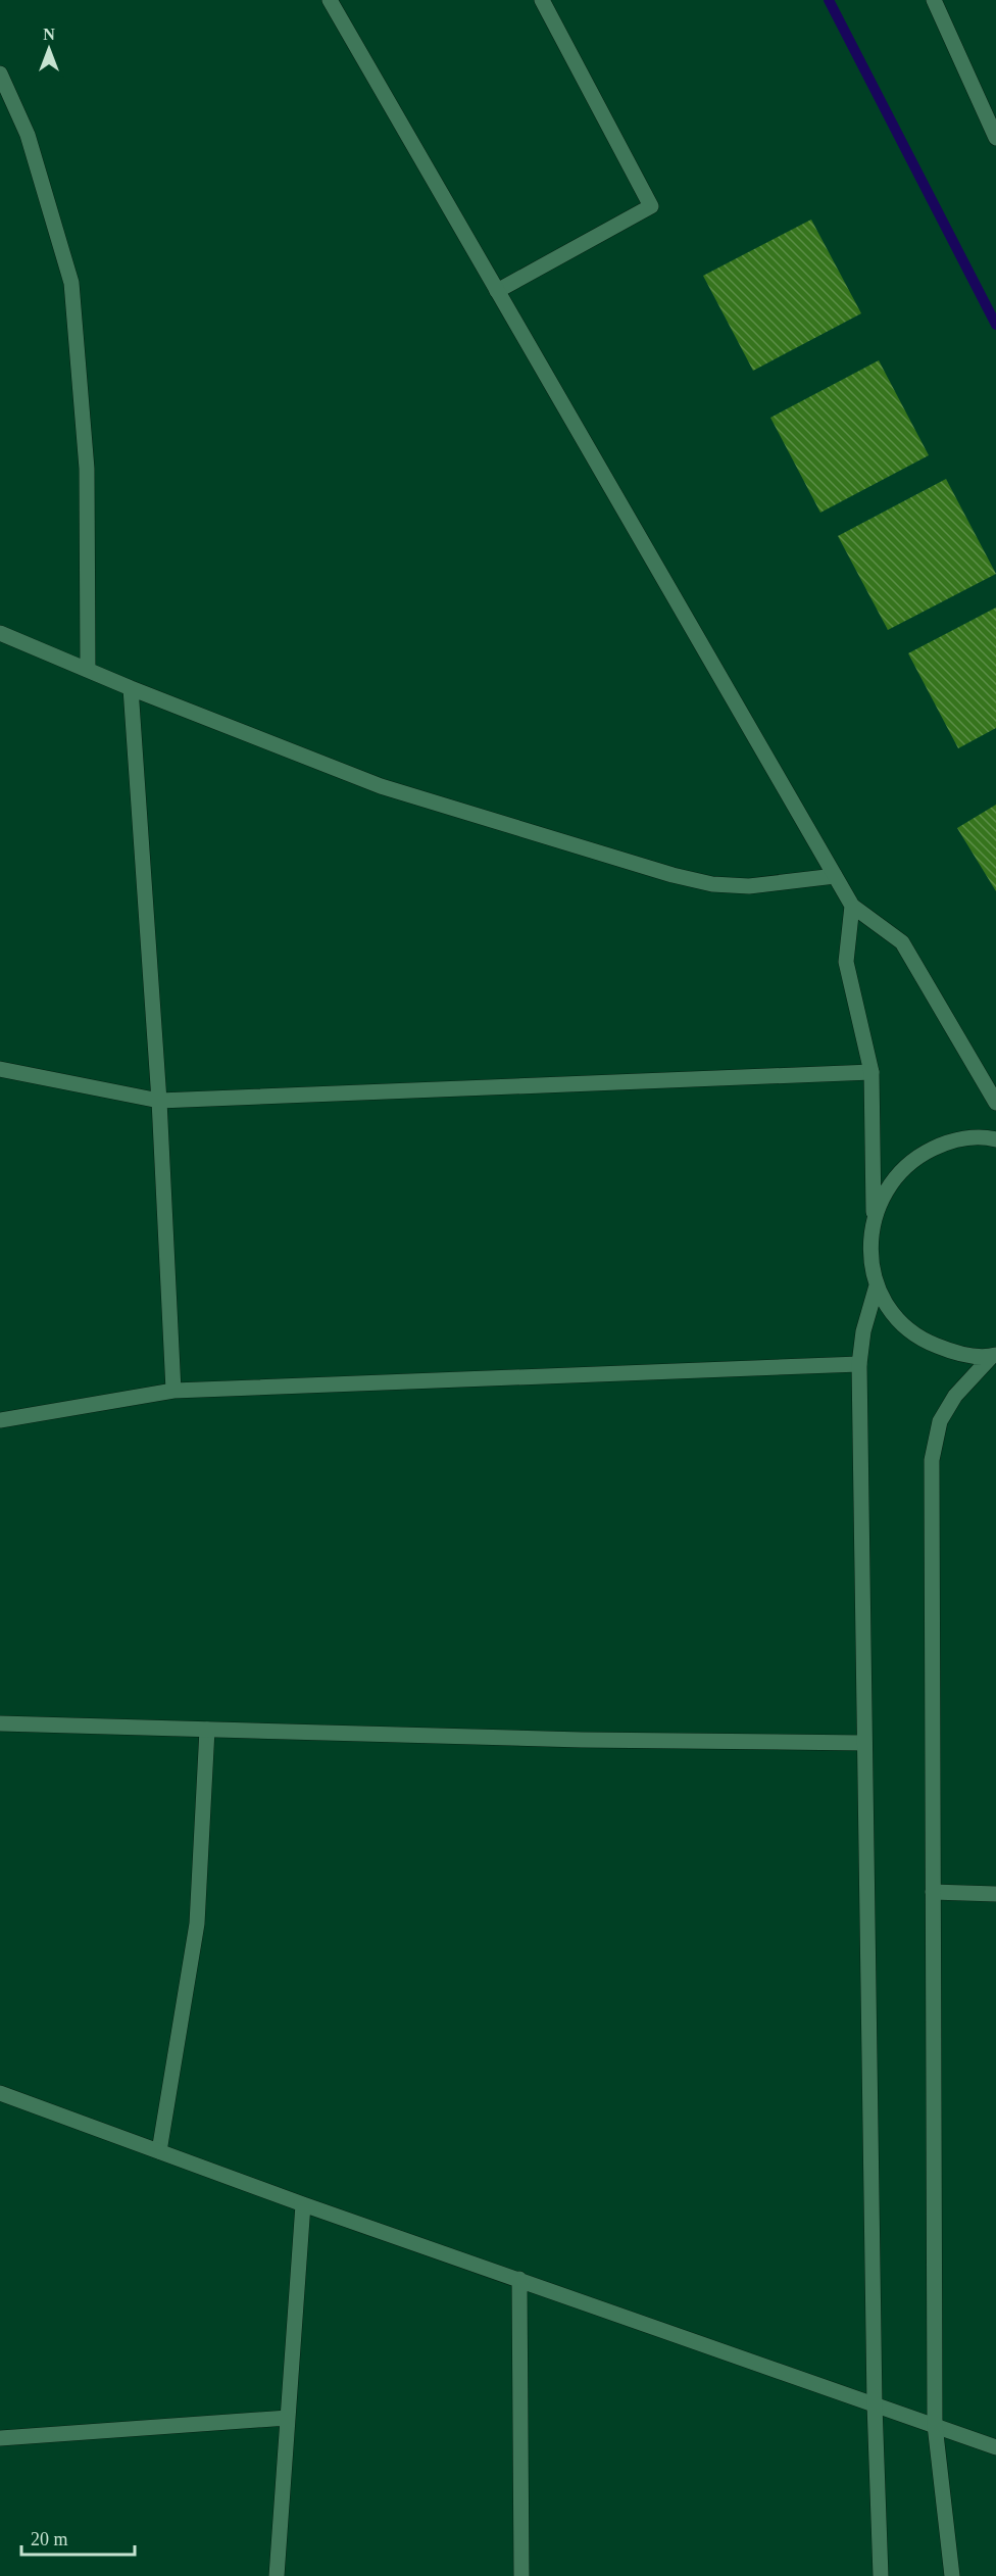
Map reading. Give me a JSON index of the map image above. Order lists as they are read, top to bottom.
{
  "scale_bar": "20 m",
  "north": "top"
}
